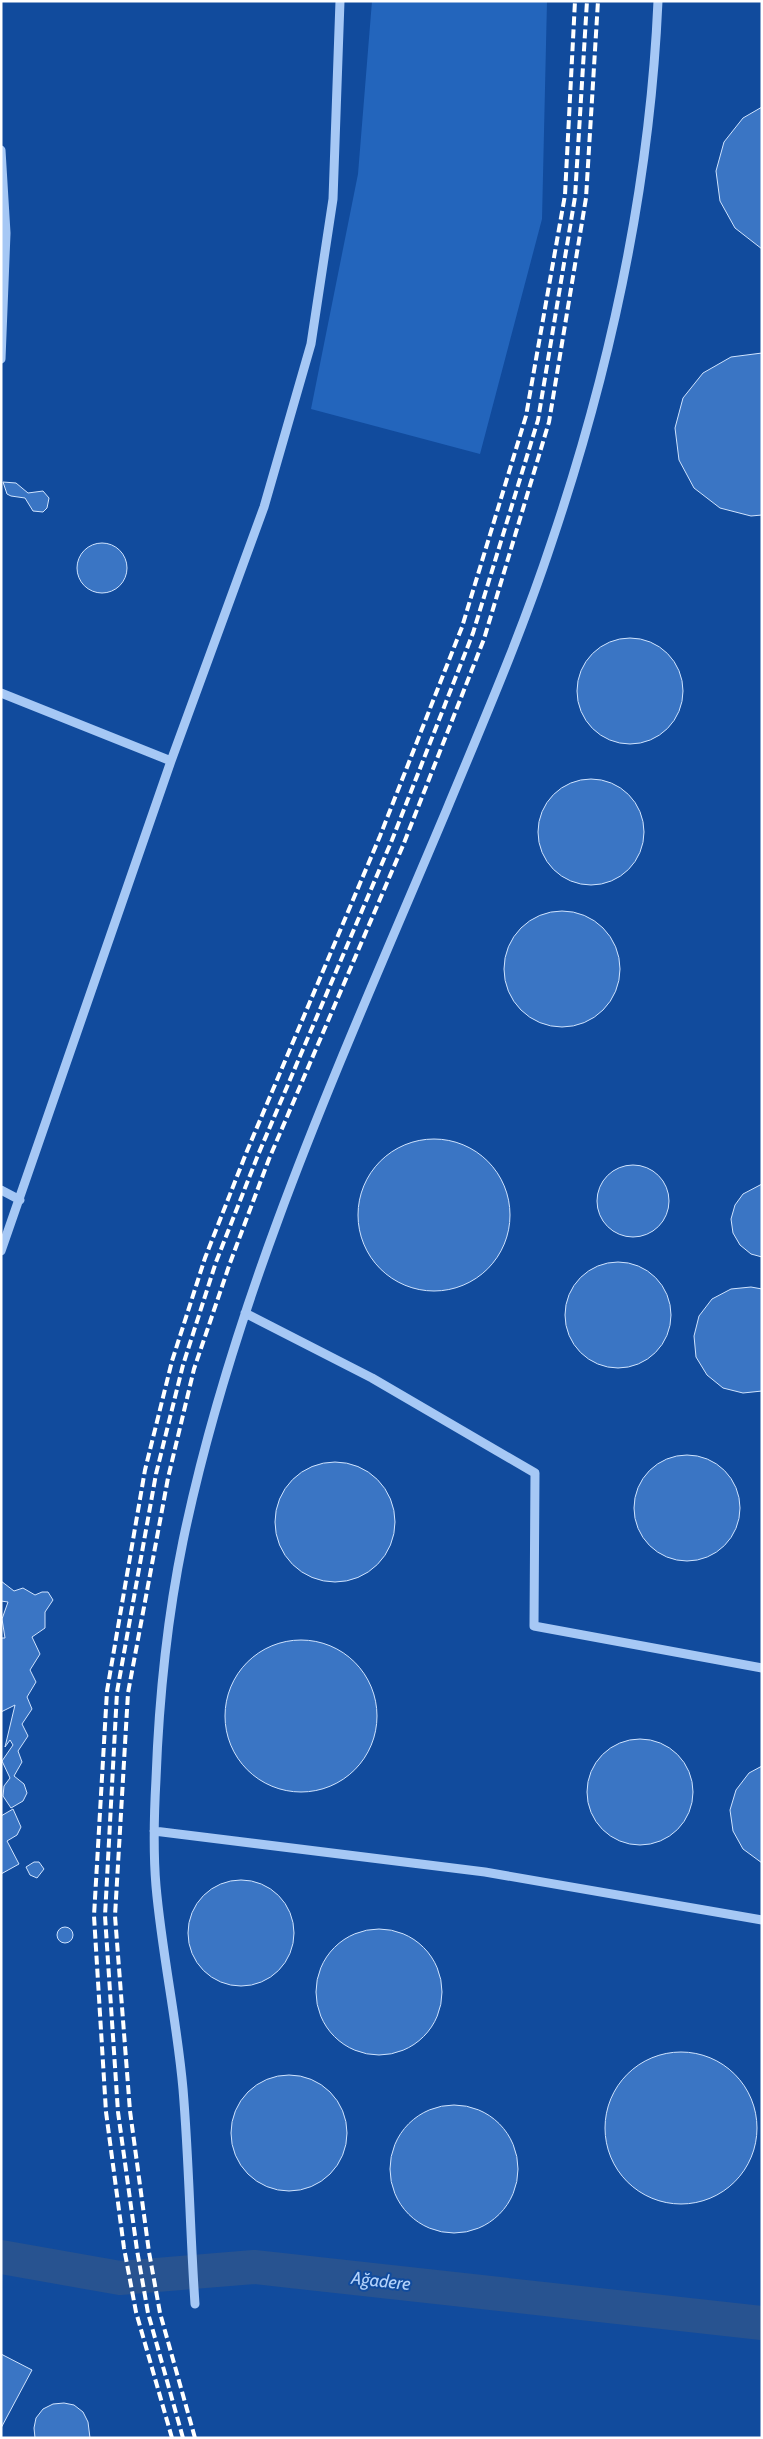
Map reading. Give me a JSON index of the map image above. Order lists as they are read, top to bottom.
{
  "water": ["Ağadere"]
}
